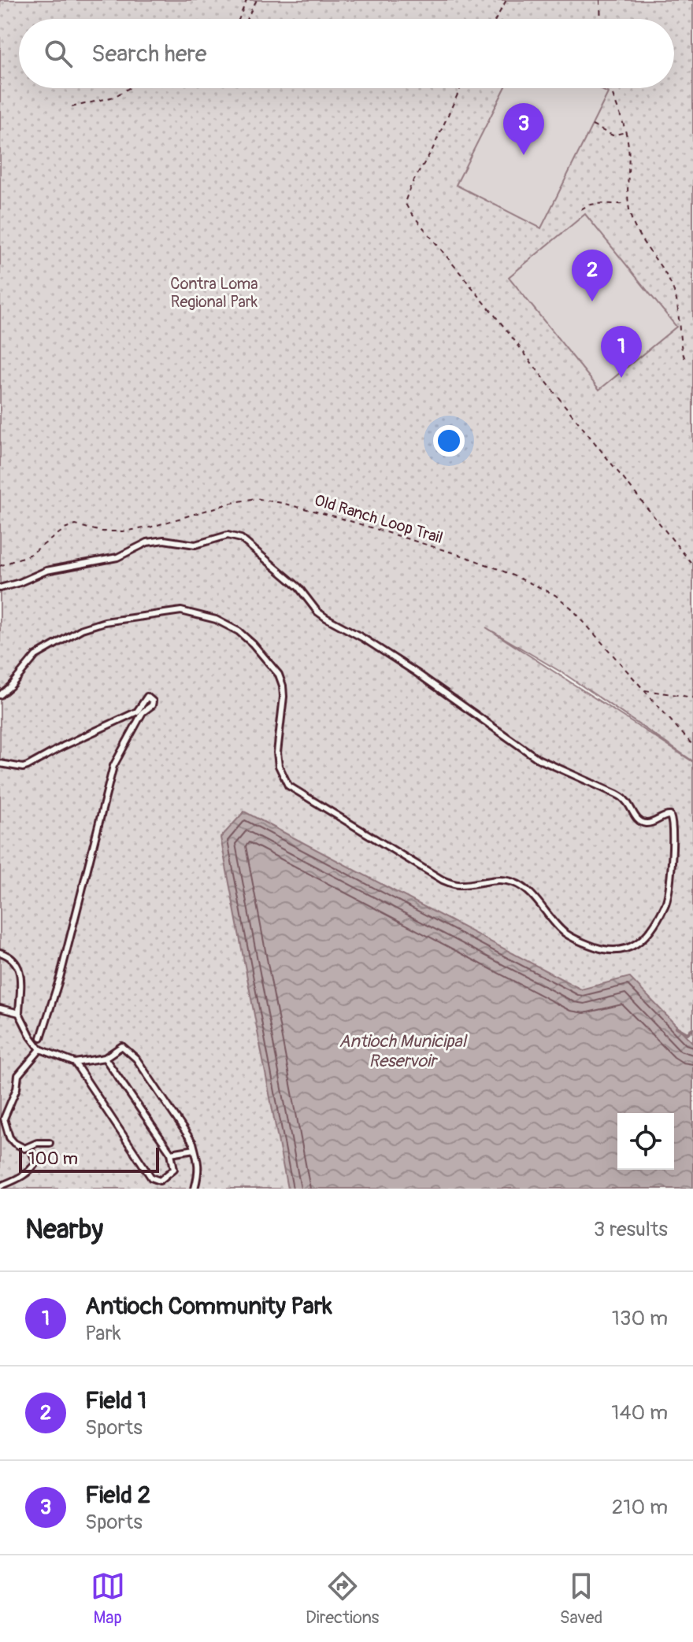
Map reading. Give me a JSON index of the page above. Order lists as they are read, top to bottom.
{
  "streets": {
    "path": ["Old Ranch Loop Trail"]
  },
  "water": ["Antioch Municipal Reservoir"],
  "parks": ["Contra Loma Regional Park"],
  "scale_bar": "100 m",
  "page": {
    "search": "Search here",
    "pins": ["3", "2", "1"],
    "scale": "100 m",
    "heading": ["Nearby", "3 results"],
    "list": [
      {
        "mark": "1",
        "name": "Antioch Community Park",
        "note": "Park",
        "value": "130 m"
      },
      {
        "mark": "2",
        "name": "Field 1",
        "note": "Sports",
        "value": "140 m"
      },
      {
        "mark": "3",
        "name": "Field 2",
        "note": "Sports",
        "value": "210 m"
      }
    ],
    "nav": ["Map", "Directions", "Saved"]
  }
}
